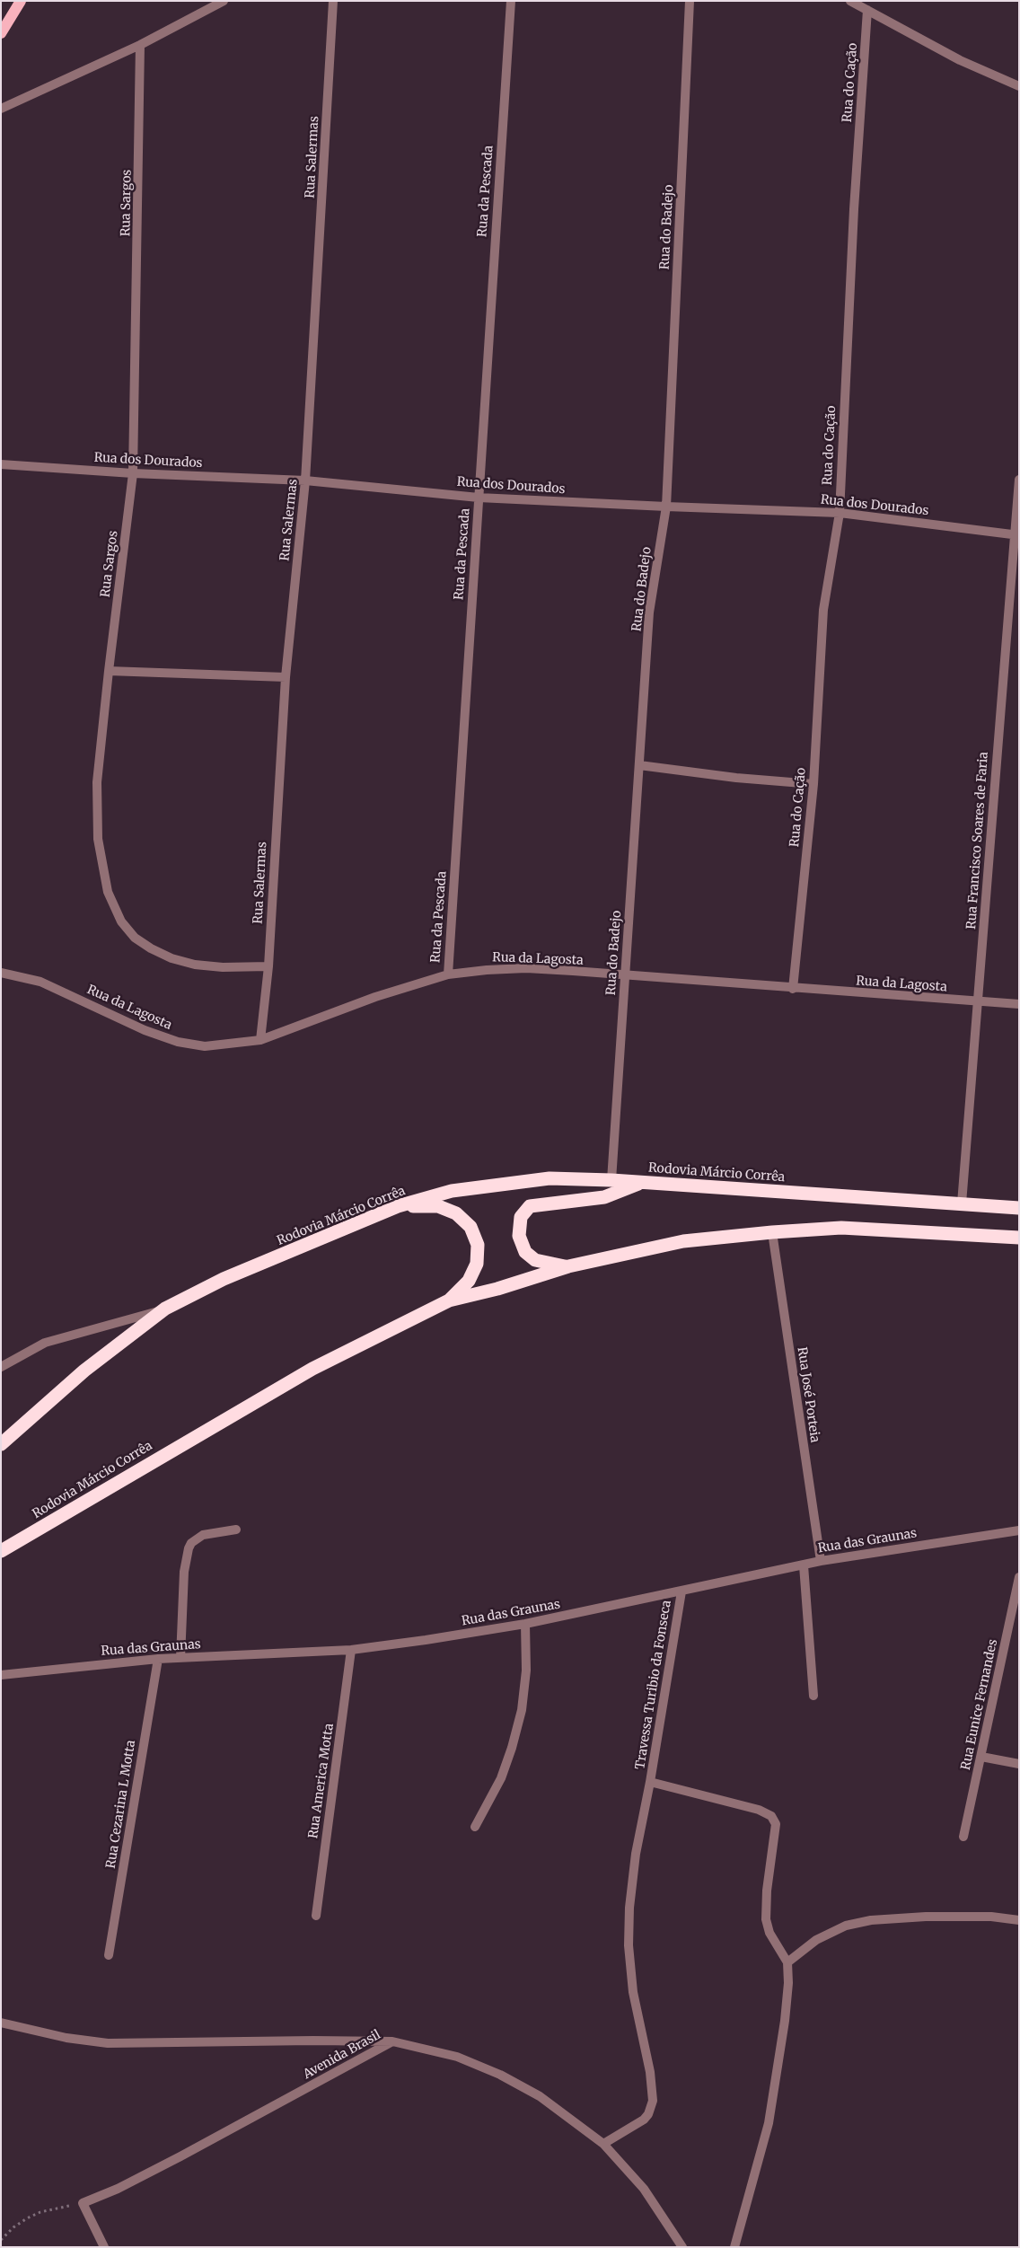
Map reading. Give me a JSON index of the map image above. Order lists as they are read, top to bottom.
{
  "streets": {
    "highway": ["Rodovia Márcio Corrêa"],
    "street": [
      "Rua do Cação",
      "Rua Salermas",
      "Rua da Pescada",
      "Rua Sargos",
      "Rua do Badejo",
      "Rua dos Dourados",
      "Rua Francisco Soares de Faria",
      "Rua da Lagosta",
      "Rua José Porteia",
      "Rua das Graunas",
      "Travessa Turibio da Fonseca",
      "Rua Eunice Fernandes",
      "Rua America Motta",
      "Rua Cezarina L Motta",
      "Avenida Brasil"
    ]
  },
  "crossings": [
    ["Rua do Cação", "Rua dos Dourados"],
    ["Rua do Cação", "Rua da Lagosta"],
    ["Rua Salermas", "Rua Sargos"],
    ["Rua Salermas", "Rua dos Dourados"],
    ["Rua Salermas", "Rua da Lagosta"],
    ["Rua da Pescada", "Rua dos Dourados"],
    ["Rua da Pescada", "Rua da Lagosta"],
    ["Rua Sargos", "Rua dos Dourados"],
    ["Rua do Badejo", "Rua dos Dourados"],
    ["Rua do Badejo", "Rua da Lagosta"],
    ["Rua do Badejo", "Rodovia Márcio Corrêa"],
    ["Rua dos Dourados", "Rua Francisco Soares de Faria"],
    ["Rua Francisco Soares de Faria", "Rua da Lagosta"],
    ["Rua Francisco Soares de Faria", "Rodovia Márcio Corrêa"],
    ["Rodovia Márcio Corrêa", "Rua José Porteia"],
    ["Rua José Porteia", "Rua das Graunas"],
    ["Rua das Graunas", "Travessa Turibio da Fonseca"],
    ["Rua das Graunas", "Rua America Motta"],
    ["Rua das Graunas", "Rua Cezarina L Motta"],
    ["Travessa Turibio da Fonseca", "Avenida Brasil"]
  ]
}
